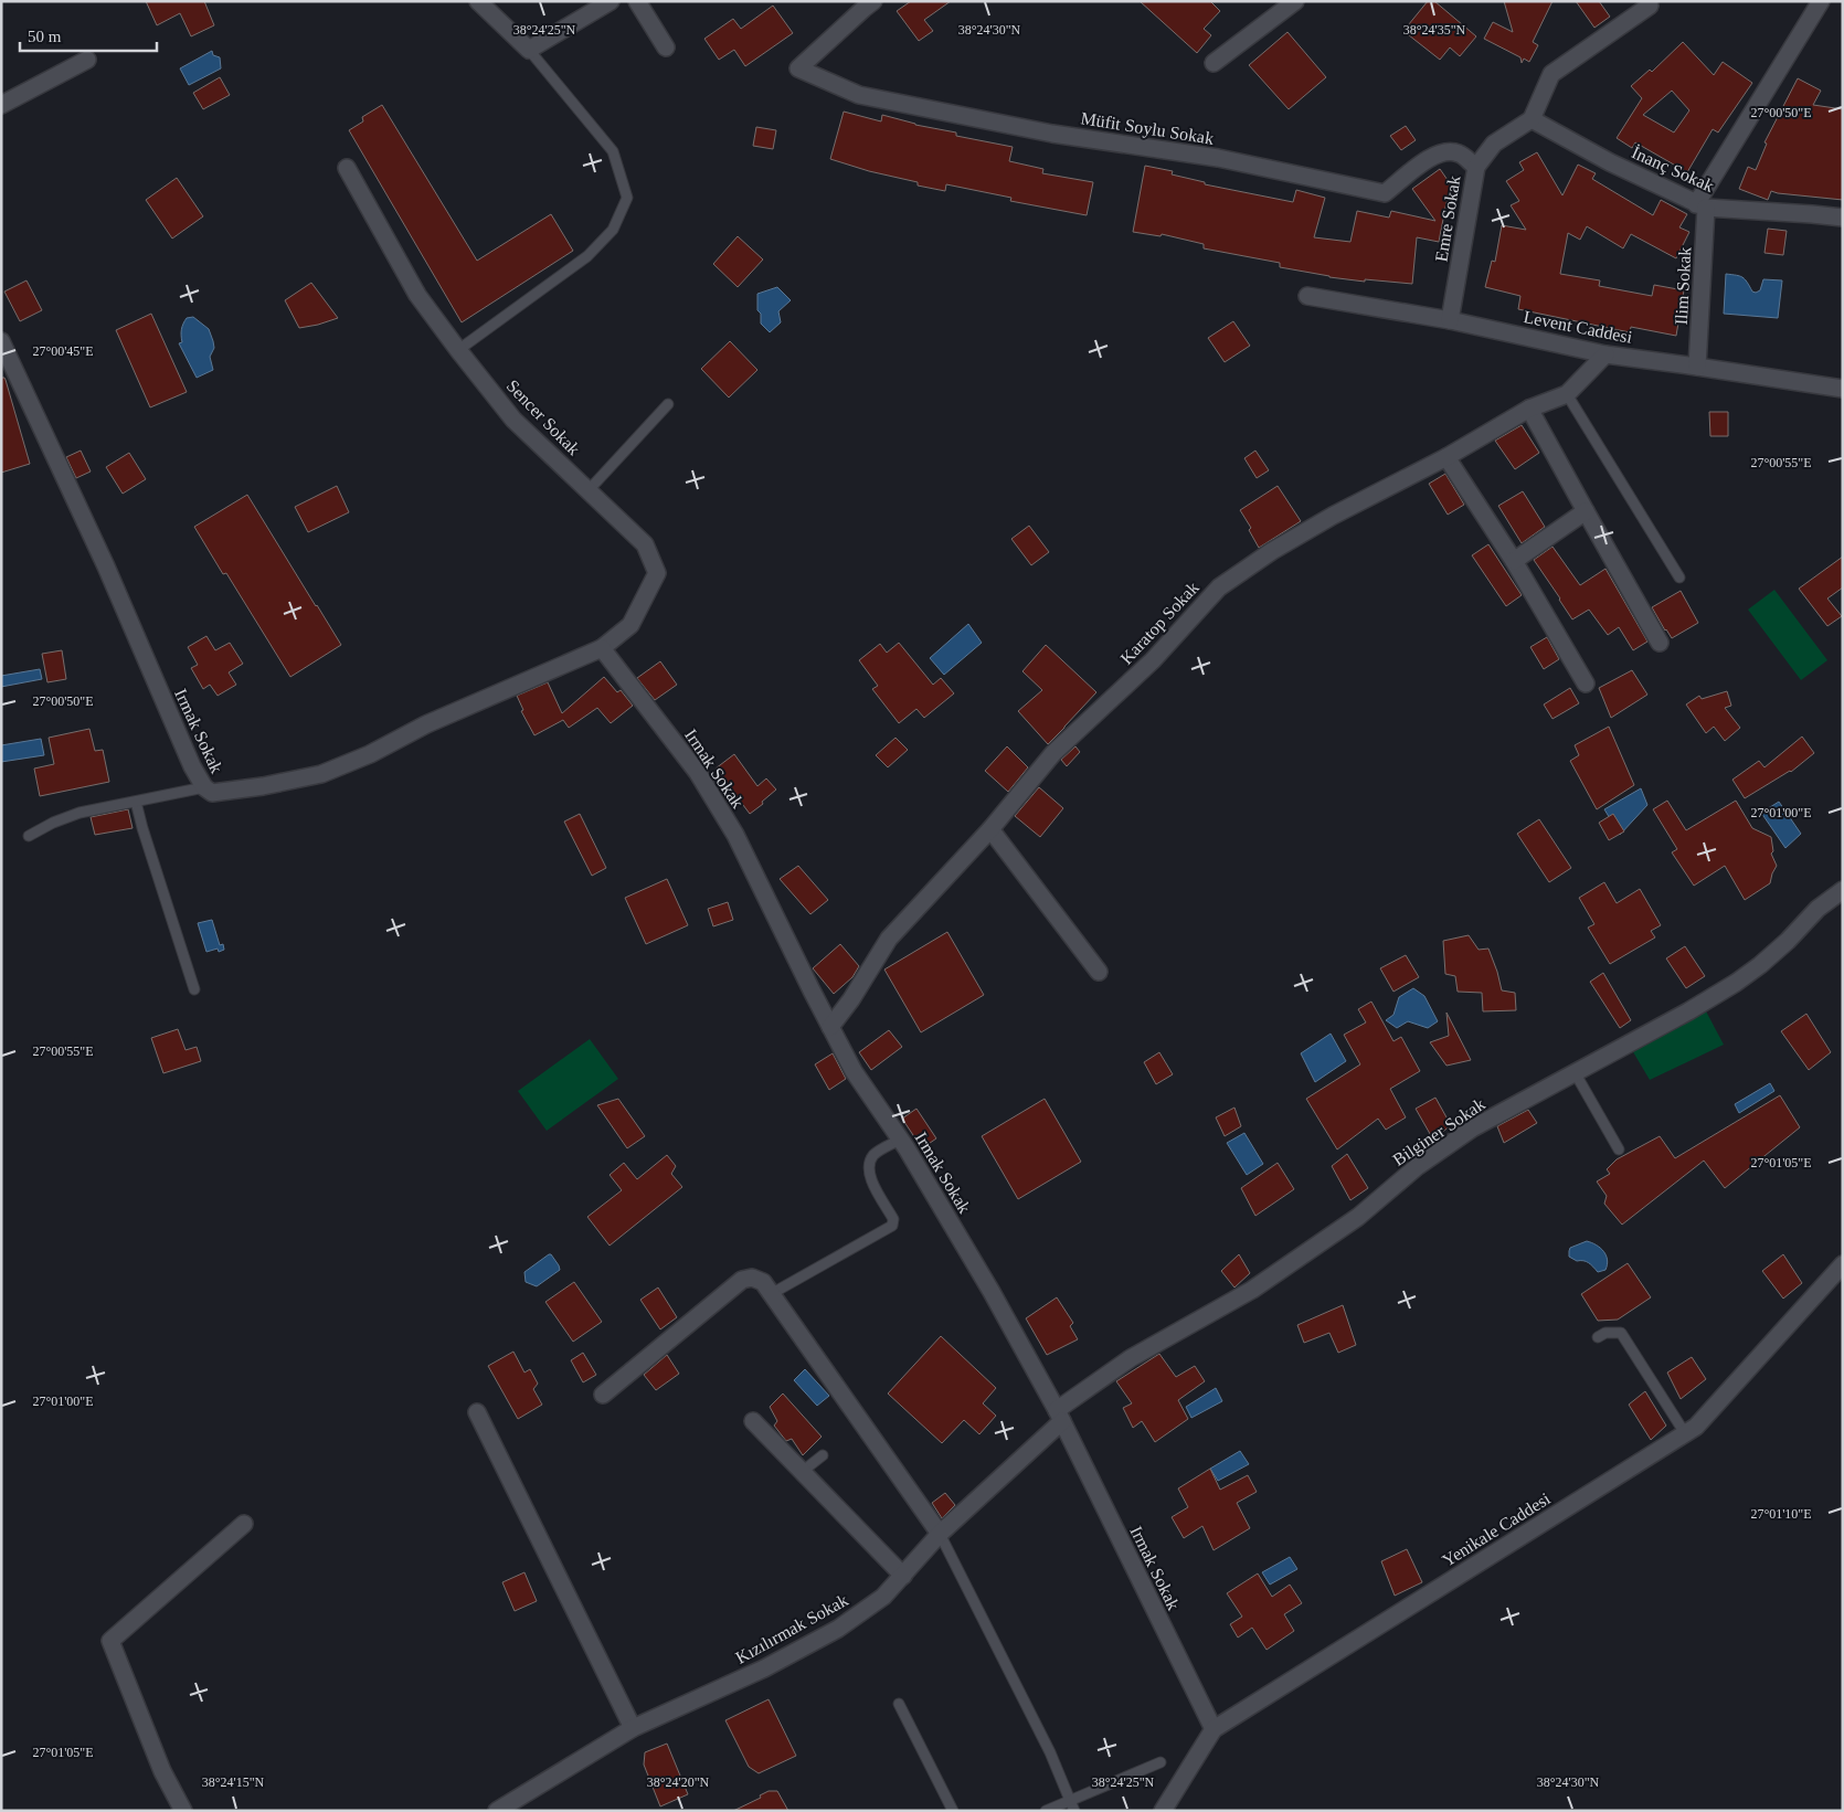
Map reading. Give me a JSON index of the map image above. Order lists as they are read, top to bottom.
{
  "streets": {
    "street": [
      "Müfit Soylu Sokak",
      "İnanç Sokak",
      "Emre Sokak",
      "Ilim Sokak",
      "Levent Caddesi",
      "Sencer Sokak",
      "Karatop Sokak",
      "Irmak Sokak",
      "Bilginer Sokak",
      "Yenikale Caddesi",
      "Kızılırmak Sokak"
    ]
  },
  "crossings": [
    ["Müfit Soylu Sokak", "Emre Sokak"],
    ["İnanç Sokak", "Emre Sokak"],
    ["İnanç Sokak", "Ilim Sokak"],
    ["Emre Sokak", "Levent Caddesi"],
    ["Ilim Sokak", "Levent Caddesi"],
    ["Levent Caddesi", "Karatop Sokak"],
    ["Sencer Sokak", "Irmak Sokak"],
    ["Karatop Sokak", "Irmak Sokak"],
    ["Irmak Sokak", "Bilginer Sokak"],
    ["Irmak Sokak", "Yenikale Caddesi"],
    ["Irmak Sokak", "Kızılırmak Sokak"],
    ["Bilginer Sokak", "Kızılırmak Sokak"]
  ],
  "scale_bar": "50 m",
  "coordinates": [
    "38°24'25\"N",
    "38°24'30\"N",
    "38°24'35\"N",
    "27°00'50\"E",
    "27°00'45\"E",
    "27°00'55\"E",
    "27°01'00\"E",
    "27°01'05\"E",
    "27°01'10\"E",
    "38°24'15\"N",
    "38°24'20\"N"
  ]
}
